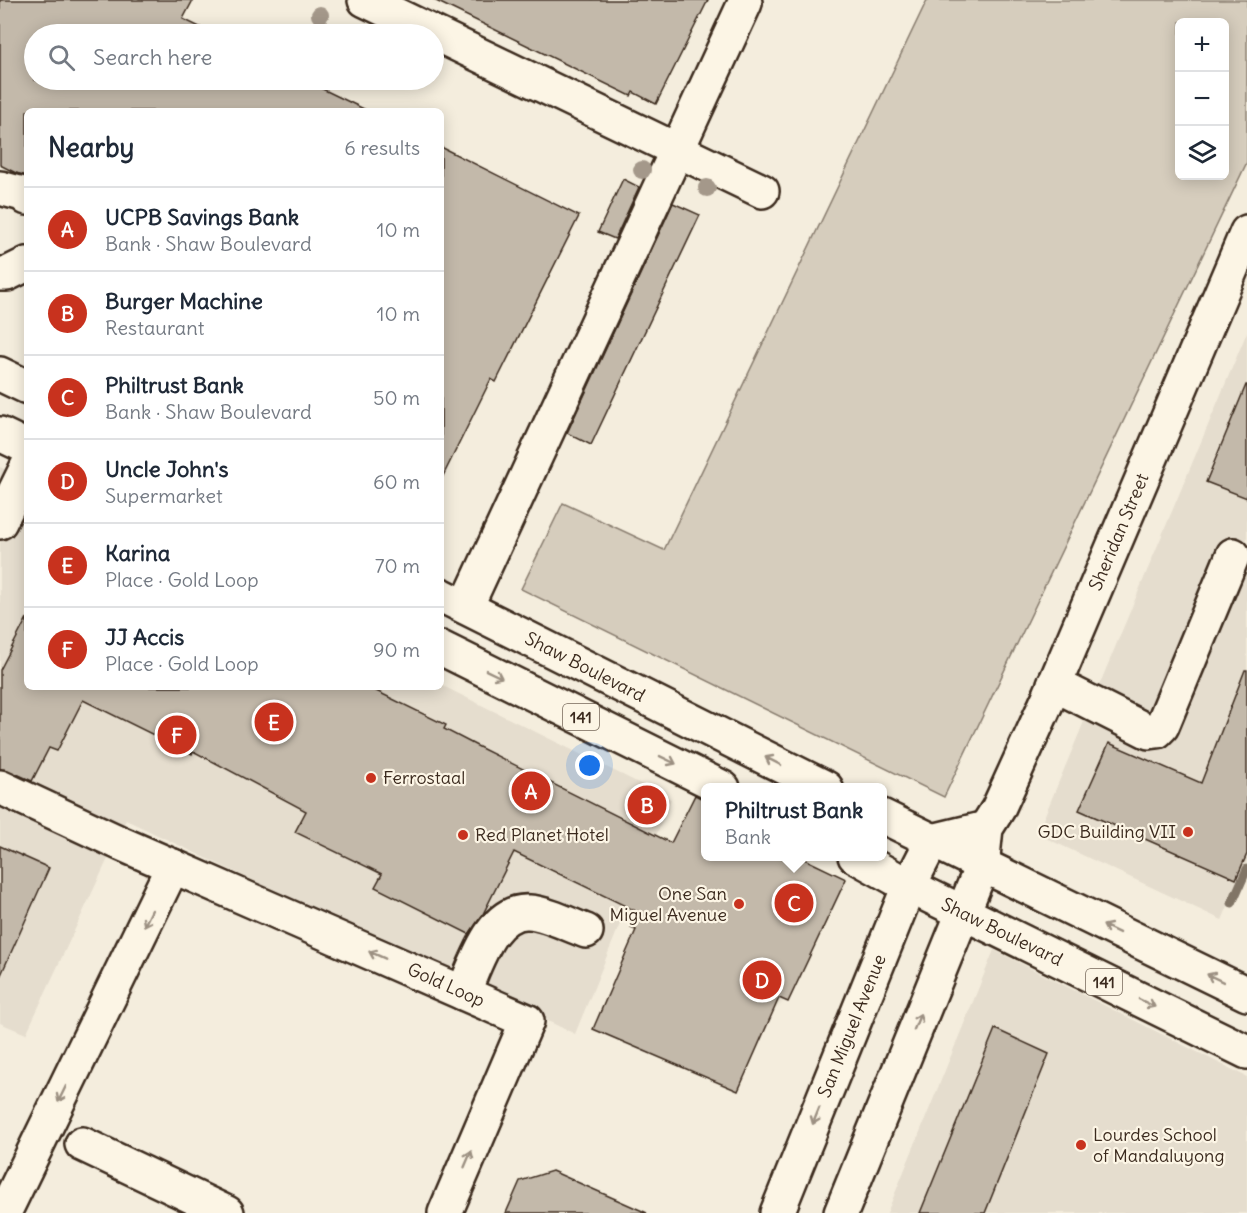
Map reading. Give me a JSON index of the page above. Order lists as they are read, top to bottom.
{
  "streets": {
    "street": [
      "Sheridan Street",
      "Shaw Boulevard",
      "141",
      "Gold Loop",
      "San Miguel Avenue"
    ]
  },
  "crossings": [
    ["Shaw Boulevard", "San Miguel Avenue"]
  ],
  "places": [
    "Ferrostaal",
    "GDC Building VII",
    "Red Planet Hotel",
    "One San Miguel Avenue",
    "Lourdes School of Mandaluyong"
  ],
  "page": {
    "map_buttons": ["+", "−"],
    "search": "Search here",
    "heading": ["Nearby", "6 results"],
    "list": [
      {
        "mark": "A",
        "name": "UCPB Savings Bank",
        "note": "Bank · Shaw Boulevard",
        "value": "10 m"
      },
      {
        "mark": "B",
        "name": "Burger Machine",
        "note": "Restaurant",
        "value": "10 m"
      },
      {
        "mark": "C",
        "name": "Philtrust Bank",
        "note": "Bank · Shaw Boulevard",
        "value": "50 m"
      },
      {
        "mark": "D",
        "name": "Uncle John's",
        "note": "Supermarket",
        "value": "60 m"
      },
      {
        "mark": "E",
        "name": "Karina",
        "note": "Place · Gold Loop",
        "value": "70 m"
      },
      {
        "mark": "F",
        "name": "JJ Accis",
        "note": "Place · Gold Loop",
        "value": "90 m"
      }
    ],
    "pins": [
      "E",
      "F",
      "A",
      "B",
      "C",
      "D"
    ],
    "popup": ["Philtrust Bank", "Bank"]
  }
}
